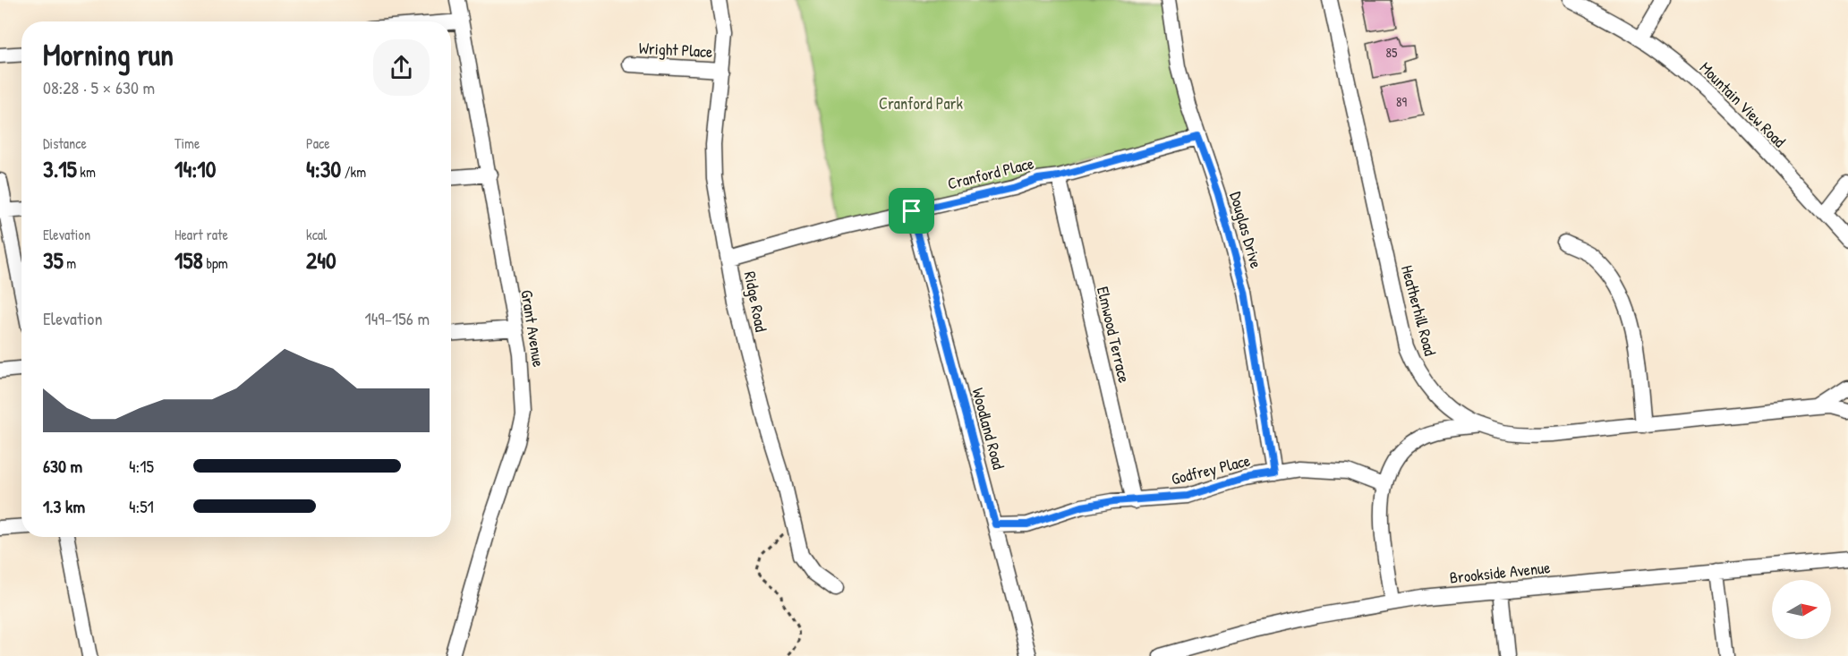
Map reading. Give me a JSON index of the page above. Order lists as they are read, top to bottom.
{
  "streets": {
    "street": [
      "Wright Place",
      "Mountain View Road",
      "Cranford Place",
      "Douglas Drive",
      "Ridge Road",
      "Heatherhill Road",
      "Grant Avenue",
      "Elmwood Terrace",
      "Woodland Road",
      "Godfrey Place",
      "Brookside Avenue"
    ]
  },
  "crossings": [
    ["Wright Place", "Ridge Road"],
    ["Cranford Place", "Douglas Drive"],
    ["Cranford Place", "Ridge Road"],
    ["Cranford Place", "Elmwood Terrace"],
    ["Cranford Place", "Woodland Road"],
    ["Douglas Drive", "Godfrey Place"],
    ["Elmwood Terrace", "Godfrey Place"],
    ["Woodland Road", "Godfrey Place"]
  ],
  "parks": ["Cranford Park"],
  "house_numbers": ["85", "89"],
  "north": "right",
  "page": {
    "heading": ["Morning run", "08:28 · 5 × 630 m"],
    "stats": [
      ["Distance", "3.15 km"],
      ["Time", "14:10"],
      ["Pace", "4:30 /km"],
      ["Elevation", "35 m"],
      ["Heart rate", "158 bpm"],
      ["kcal", "240"]
    ],
    "chart": ["Elevation", "149–156 m"],
    "list": [
      {
        "name": "630 m",
        "note": "4:15"
      },
      {
        "name": "1.3 km",
        "note": "4:51"
      }
    ]
  }
}
